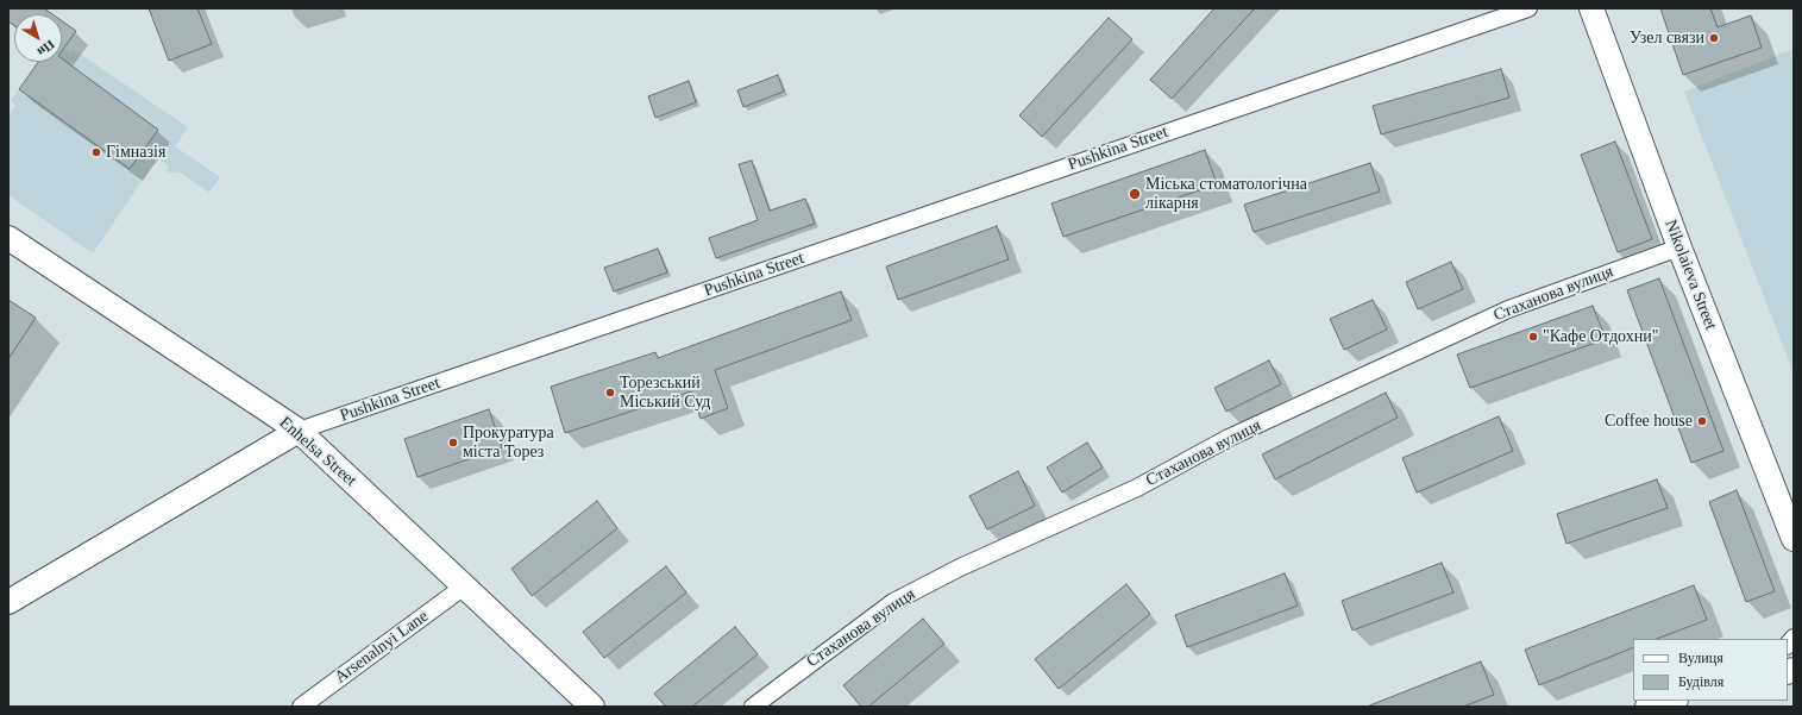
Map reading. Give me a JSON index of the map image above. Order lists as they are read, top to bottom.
{
  "streets": {
    "street": [
      "Pushkina Street",
      "Nikolaieva Street",
      "Стаханова вулиця",
      "Enhelsa Street",
      "Arsenalnyi Lane"
    ]
  },
  "crossings": [
    ["Pushkina Street", "Enhelsa Street"],
    ["Nikolaieva Street", "Стаханова вулиця"],
    ["Enhelsa Street", "Arsenalnyi Lane"]
  ],
  "places": [
    "Узел связи",
    "Гімназія",
    "Міська стоматологічна лікарня",
    "\"Кафе Отдохни\"",
    "Торезський Міський Суд",
    "Coffee house",
    "Прокуратура міста Торез"
  ],
  "legend": ["Вулиця", "Будівля"],
  "north": "bottom right"
}
